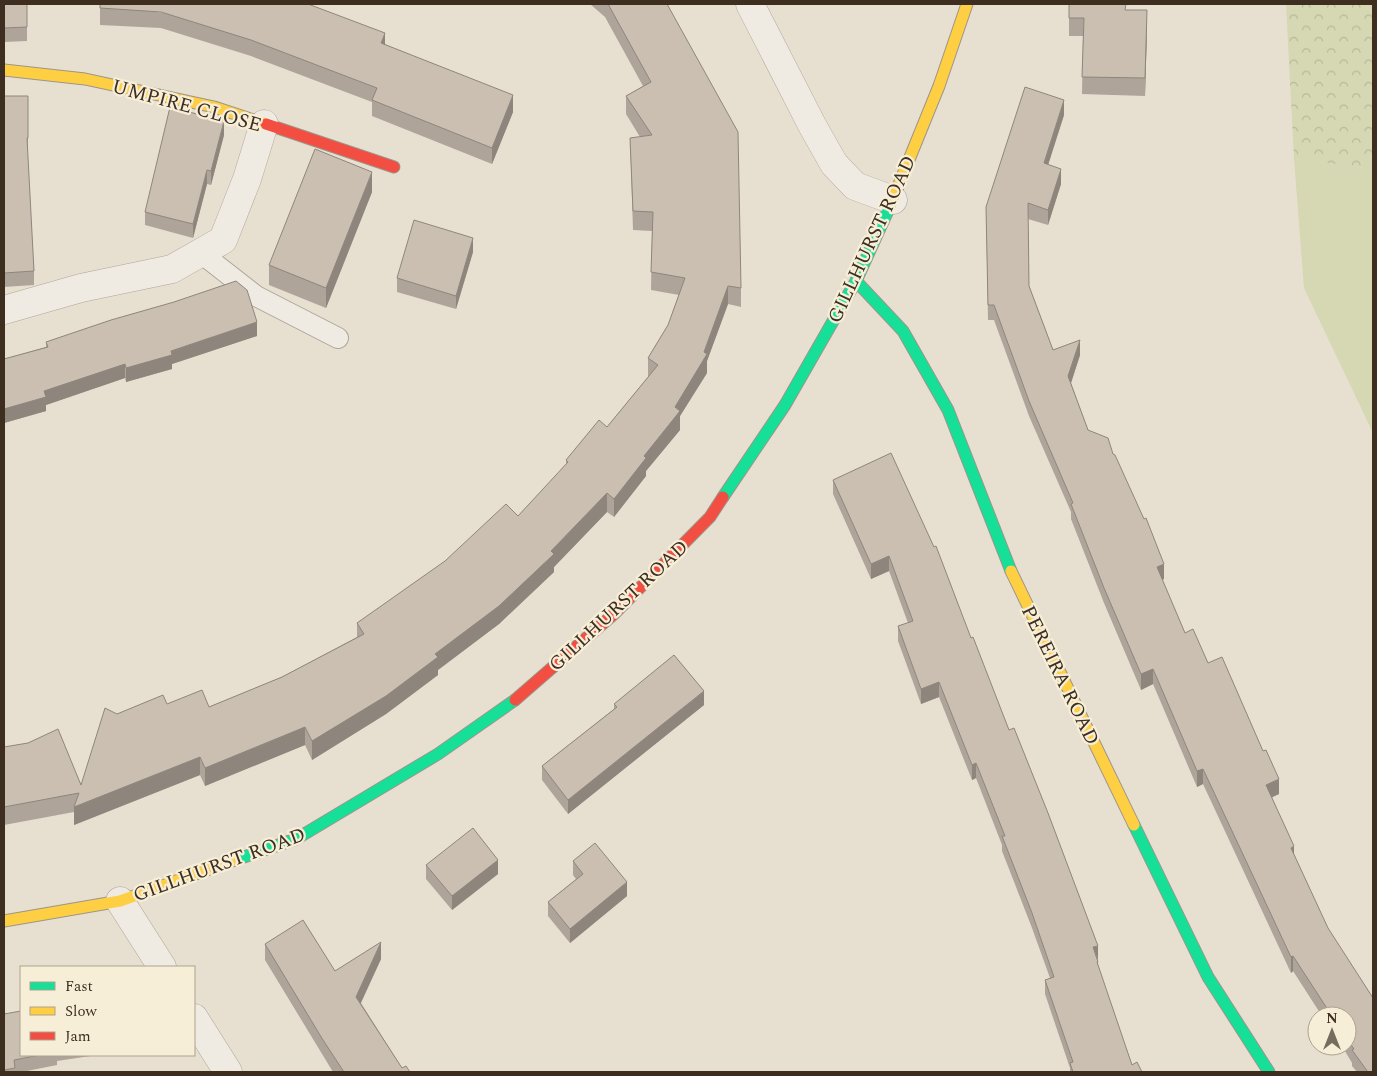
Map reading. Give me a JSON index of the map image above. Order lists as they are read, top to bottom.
{
  "streets": {
    "street": ["UMPIRE CLOSE", "GILLHURST ROAD", "PEREIRA ROAD"]
  },
  "crossings": [
    ["GILLHURST ROAD", "PEREIRA ROAD"]
  ],
  "legend": ["Fast", "Slow", "Jam"],
  "north": "top"
}
